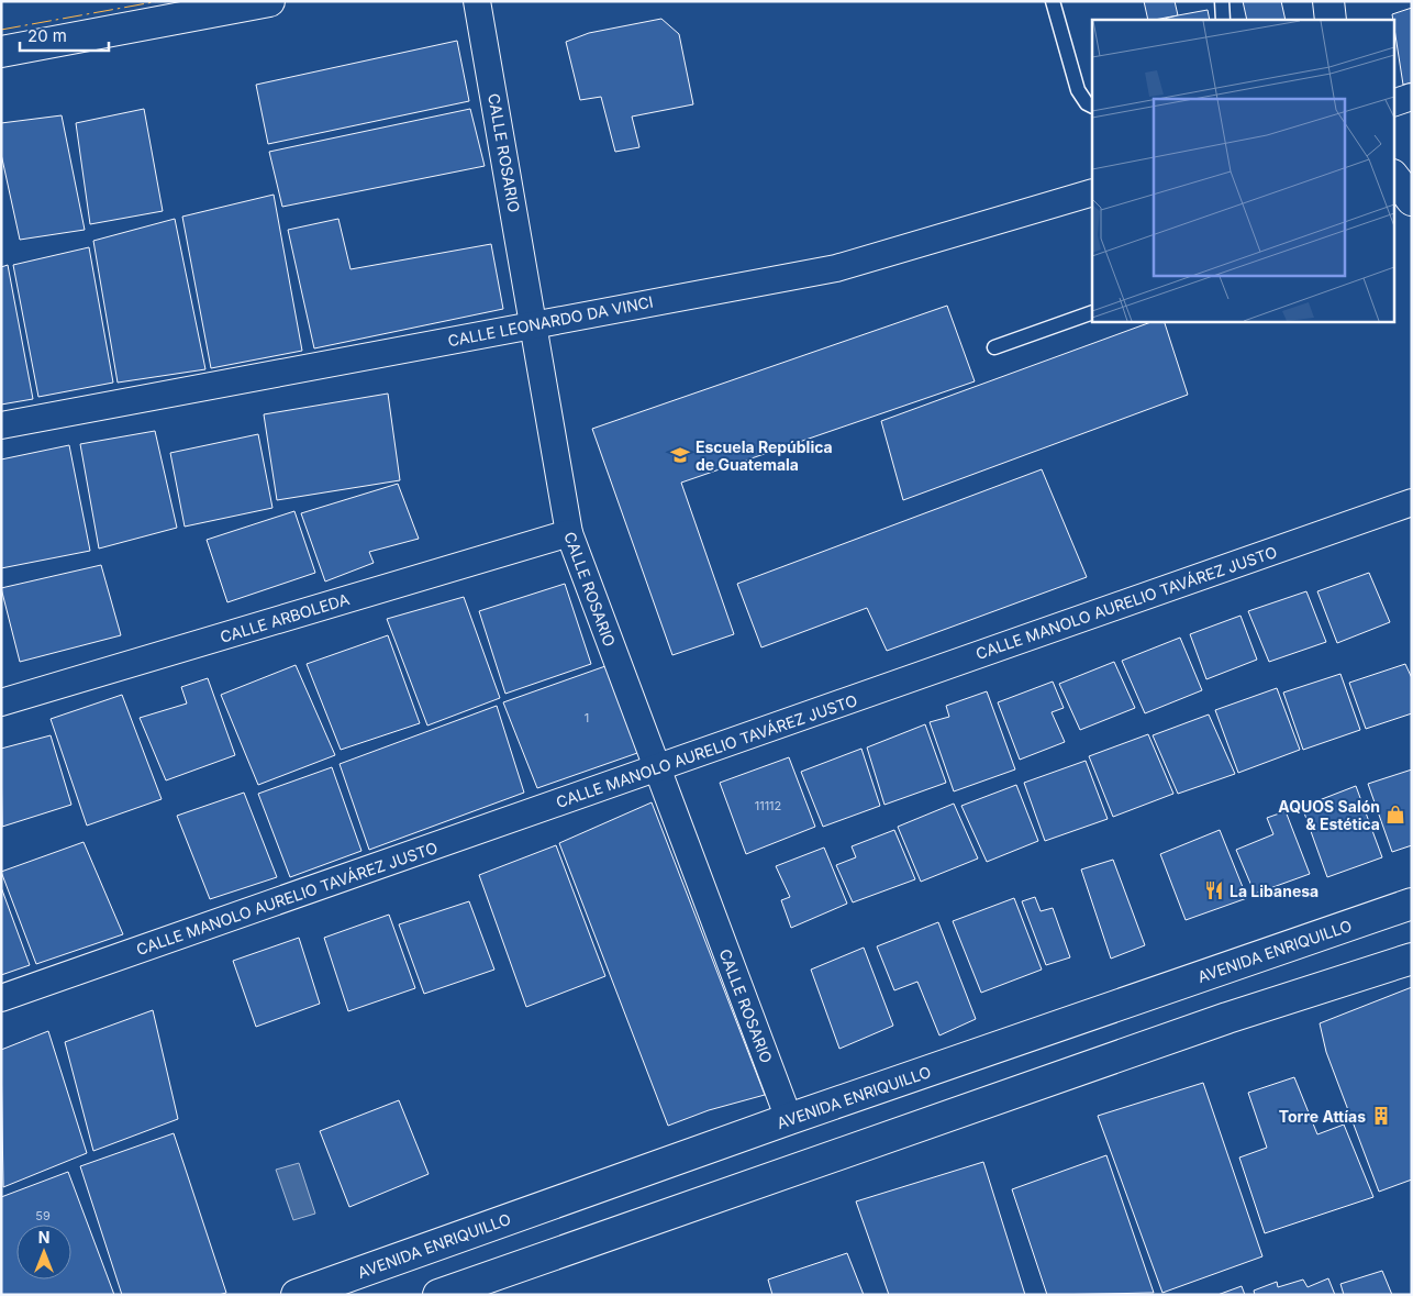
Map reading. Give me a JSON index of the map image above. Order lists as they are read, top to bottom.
{
  "streets": {
    "main road": ["AVENIDA ENRIQUILLO"],
    "street": [
      "CALLE ROSARIO",
      "CALLE LEONARDO DA VINCI",
      "CALLE MANOLO AURELIO TAVÁREZ JUSTO",
      "CALLE ARBOLEDA"
    ]
  },
  "crossings": [
    ["CALLE ROSARIO", "CALLE LEONARDO DA VINCI"],
    ["CALLE ROSARIO", "CALLE MANOLO AURELIO TAVÁREZ JUSTO"],
    ["CALLE ROSARIO", "CALLE ARBOLEDA"],
    ["CALLE ROSARIO", "AVENIDA ENRIQUILLO"]
  ],
  "places": {
    "school or university": ["Escuela República de Guatemala"],
    "shop": ["AQUOS Salón & Estética"],
    "restaurant": ["La Libanesa"],
    "building": ["Torre Attías"]
  },
  "house_numbers": ["1", "11112", "59"],
  "scale_bar": "20 m",
  "north": "top"
}
